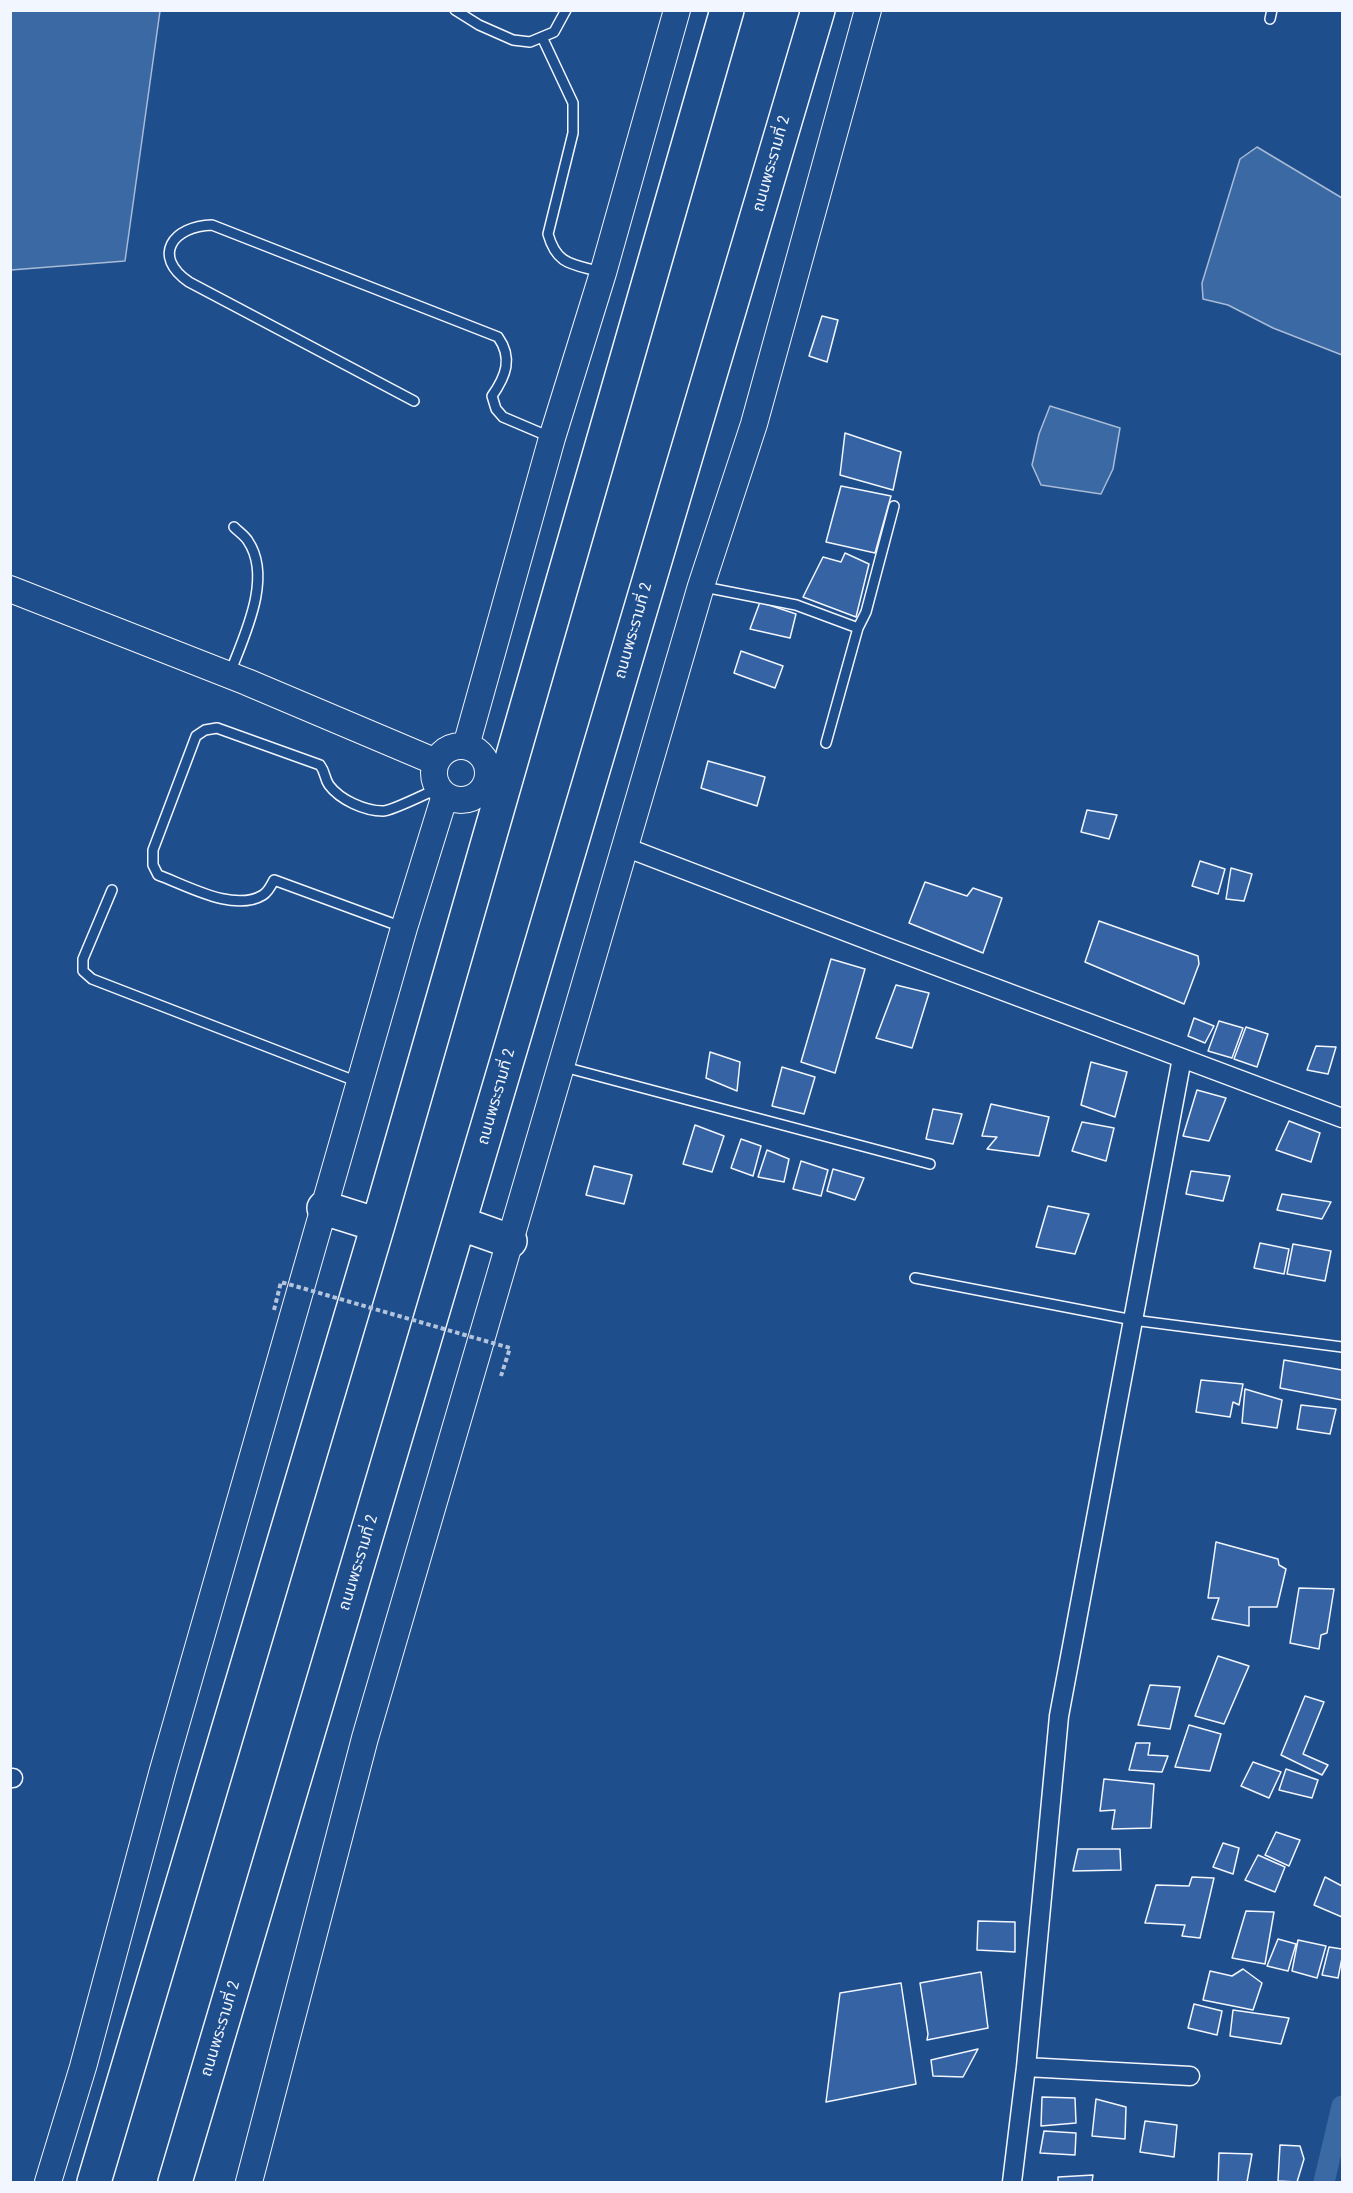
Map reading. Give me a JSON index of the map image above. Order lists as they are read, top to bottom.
{
  "streets": {
    "highway": ["ถนนพระรามที่ 2"]
  }
}
